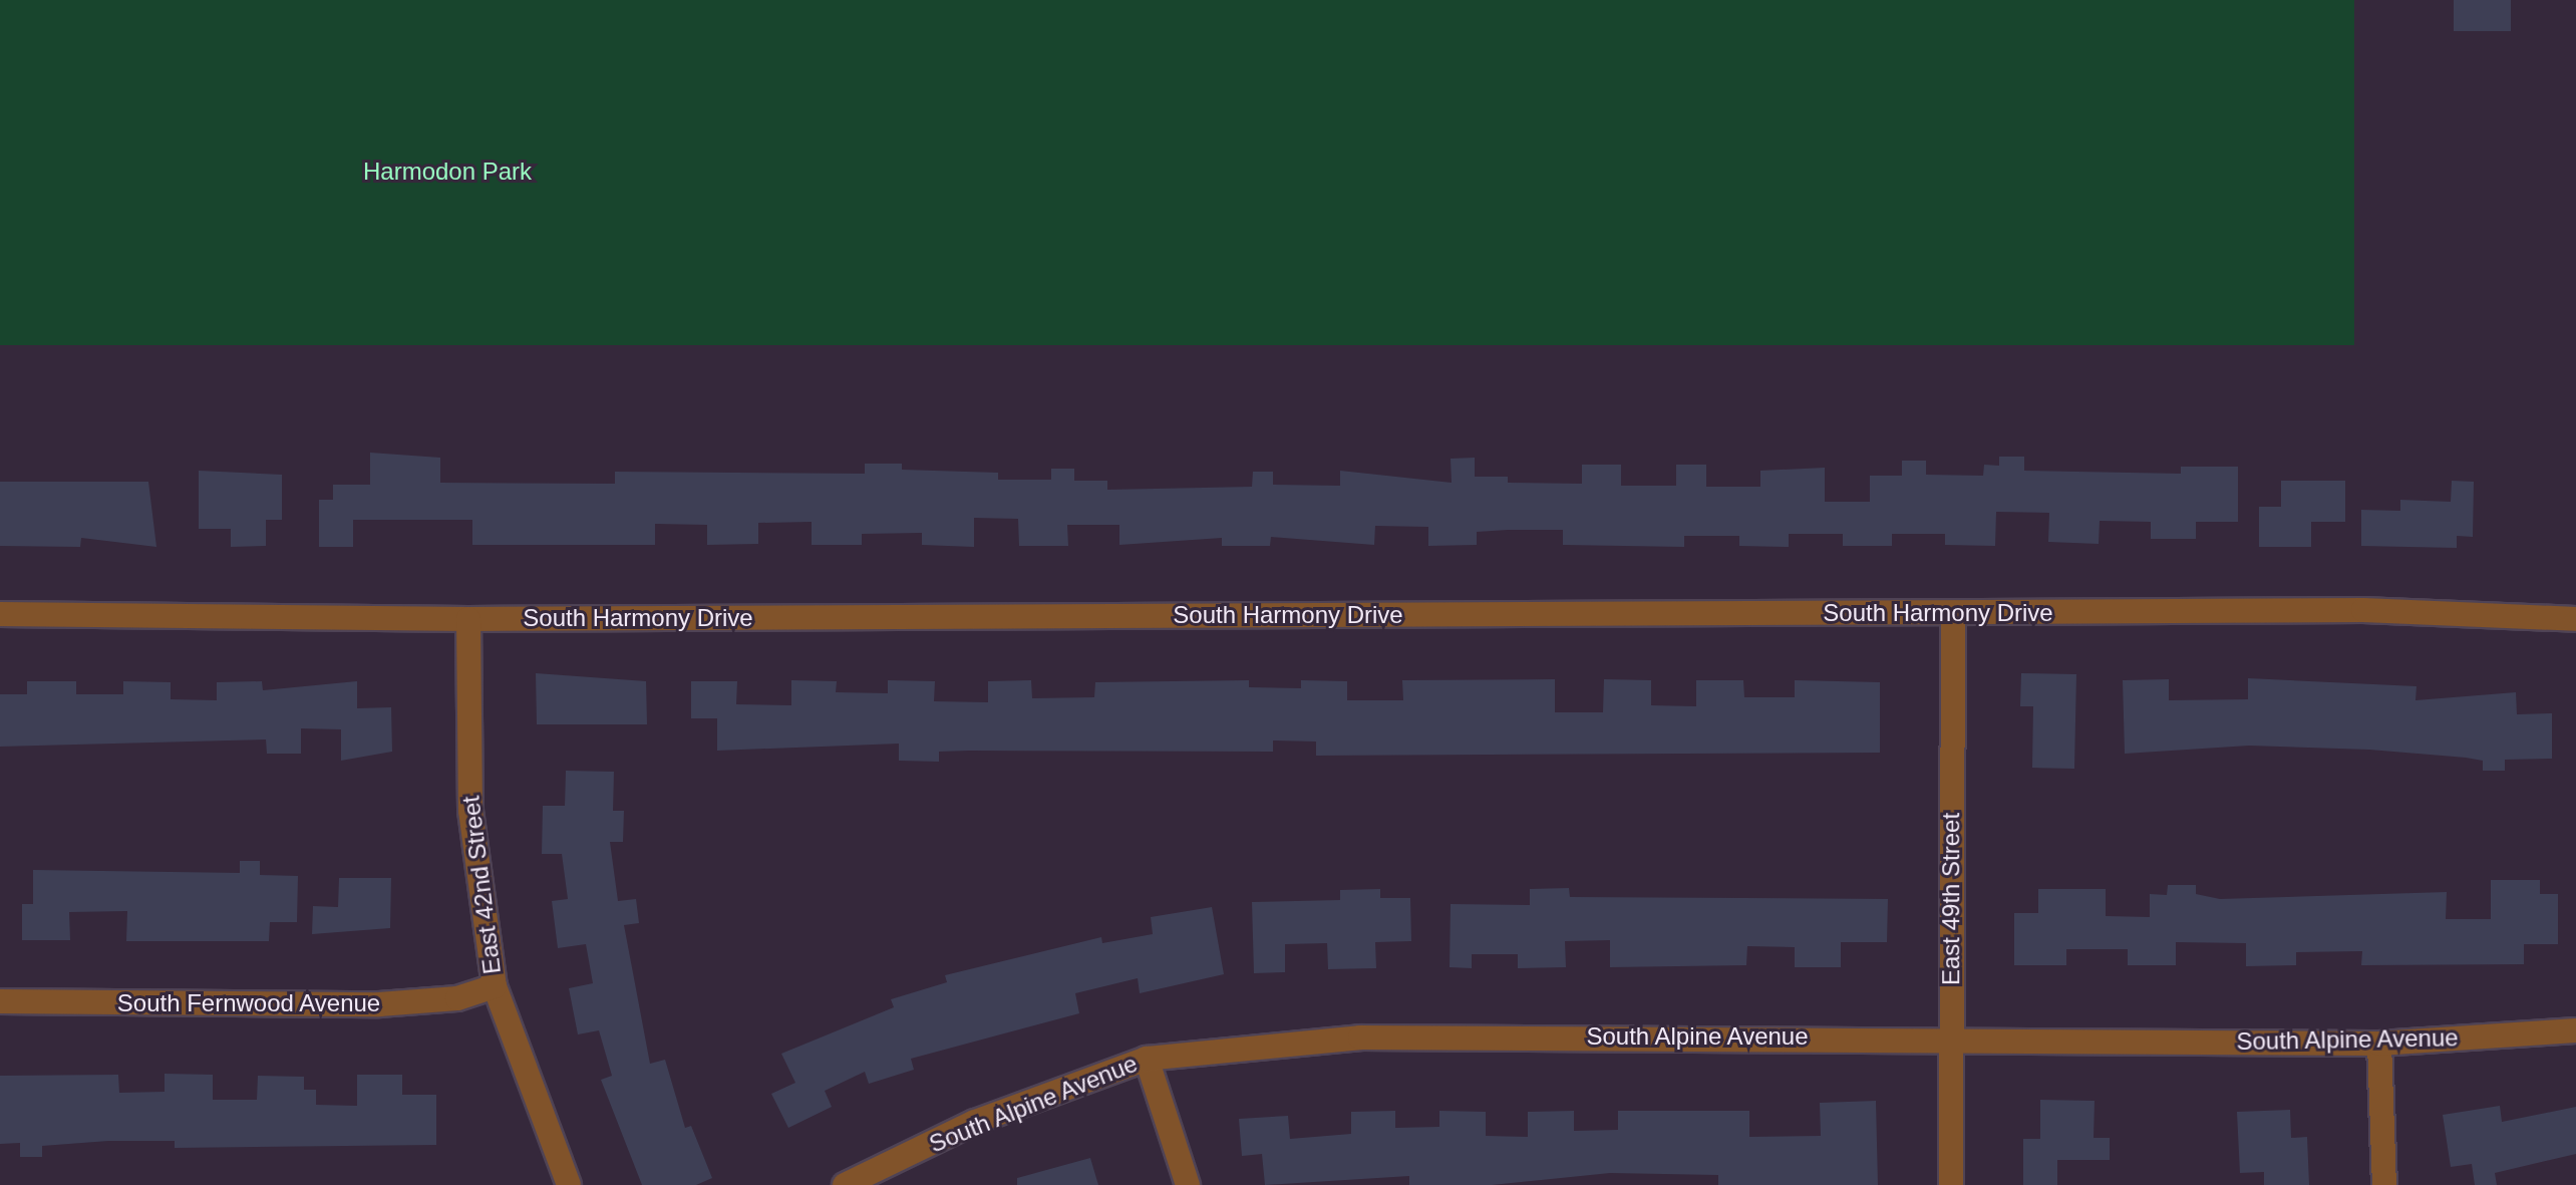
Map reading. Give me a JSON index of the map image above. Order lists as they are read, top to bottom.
{
  "streets": {
    "street": [
      "South Harmony Drive",
      "East 42nd Street",
      "East 49th Street",
      "South Fernwood Avenue",
      "South Alpine Avenue"
    ]
  },
  "crossings": [
    ["South Harmony Drive", "East 42nd Street"],
    ["South Harmony Drive", "East 49th Street"],
    ["East 42nd Street", "South Fernwood Avenue"],
    ["East 49th Street", "South Alpine Avenue"]
  ],
  "parks": ["Harmodon Park"]
}
